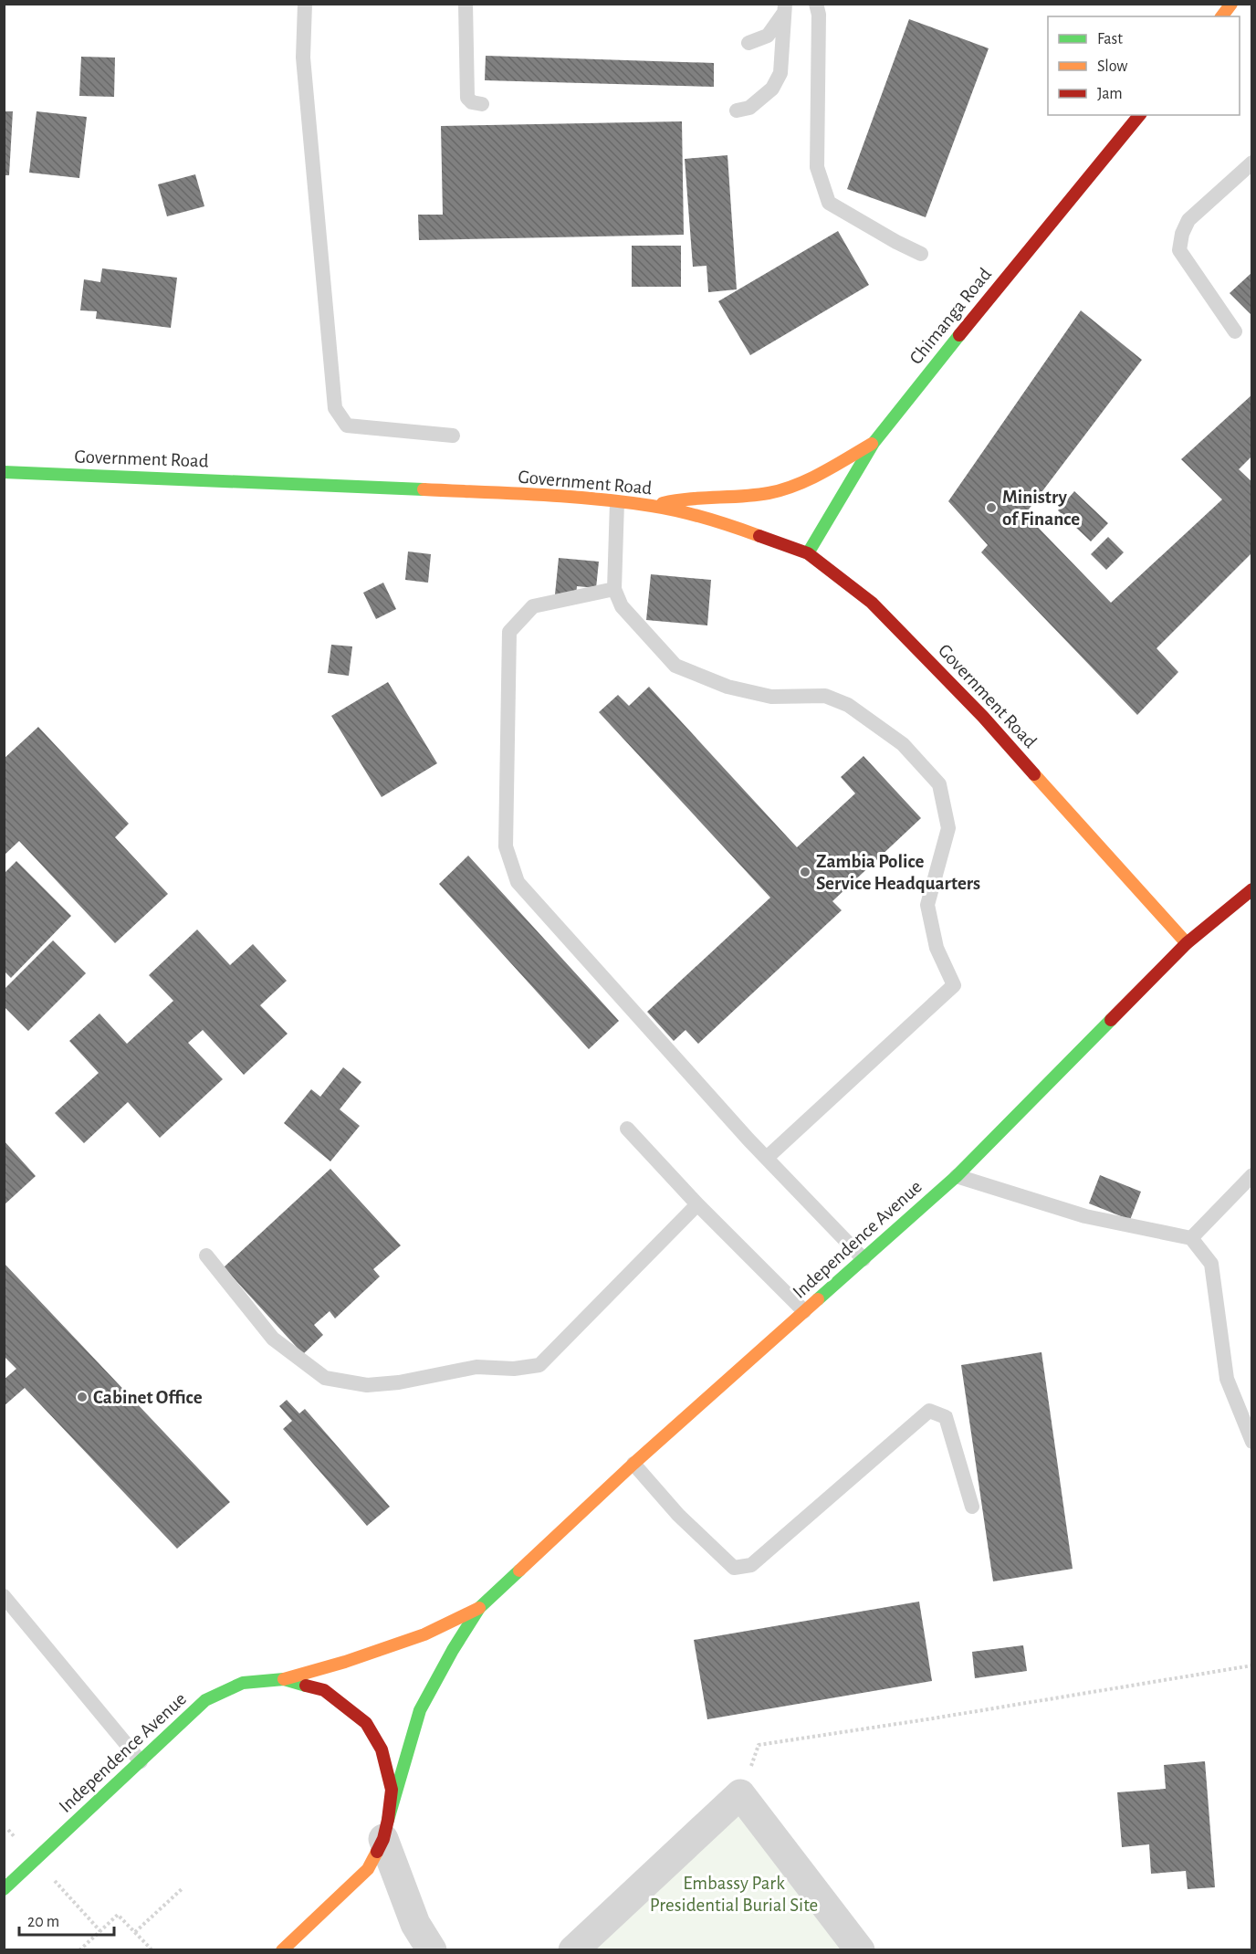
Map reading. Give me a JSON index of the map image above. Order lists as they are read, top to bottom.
{
  "streets": {
    "main road": ["Chimanga Road", "Government Road", "Independence Avenue"]
  },
  "crossings": [
    ["Chimanga Road", "Government Road"],
    ["Government Road", "Independence Avenue"]
  ],
  "parks": ["Embassy Park Presidential Burial Site"],
  "places": ["Ministry of Finance", "Zambia Police Service Headquarters", "Cabinet Office"],
  "legend": ["Fast", "Slow", "Jam"],
  "scale_bar": "20 m"
}
